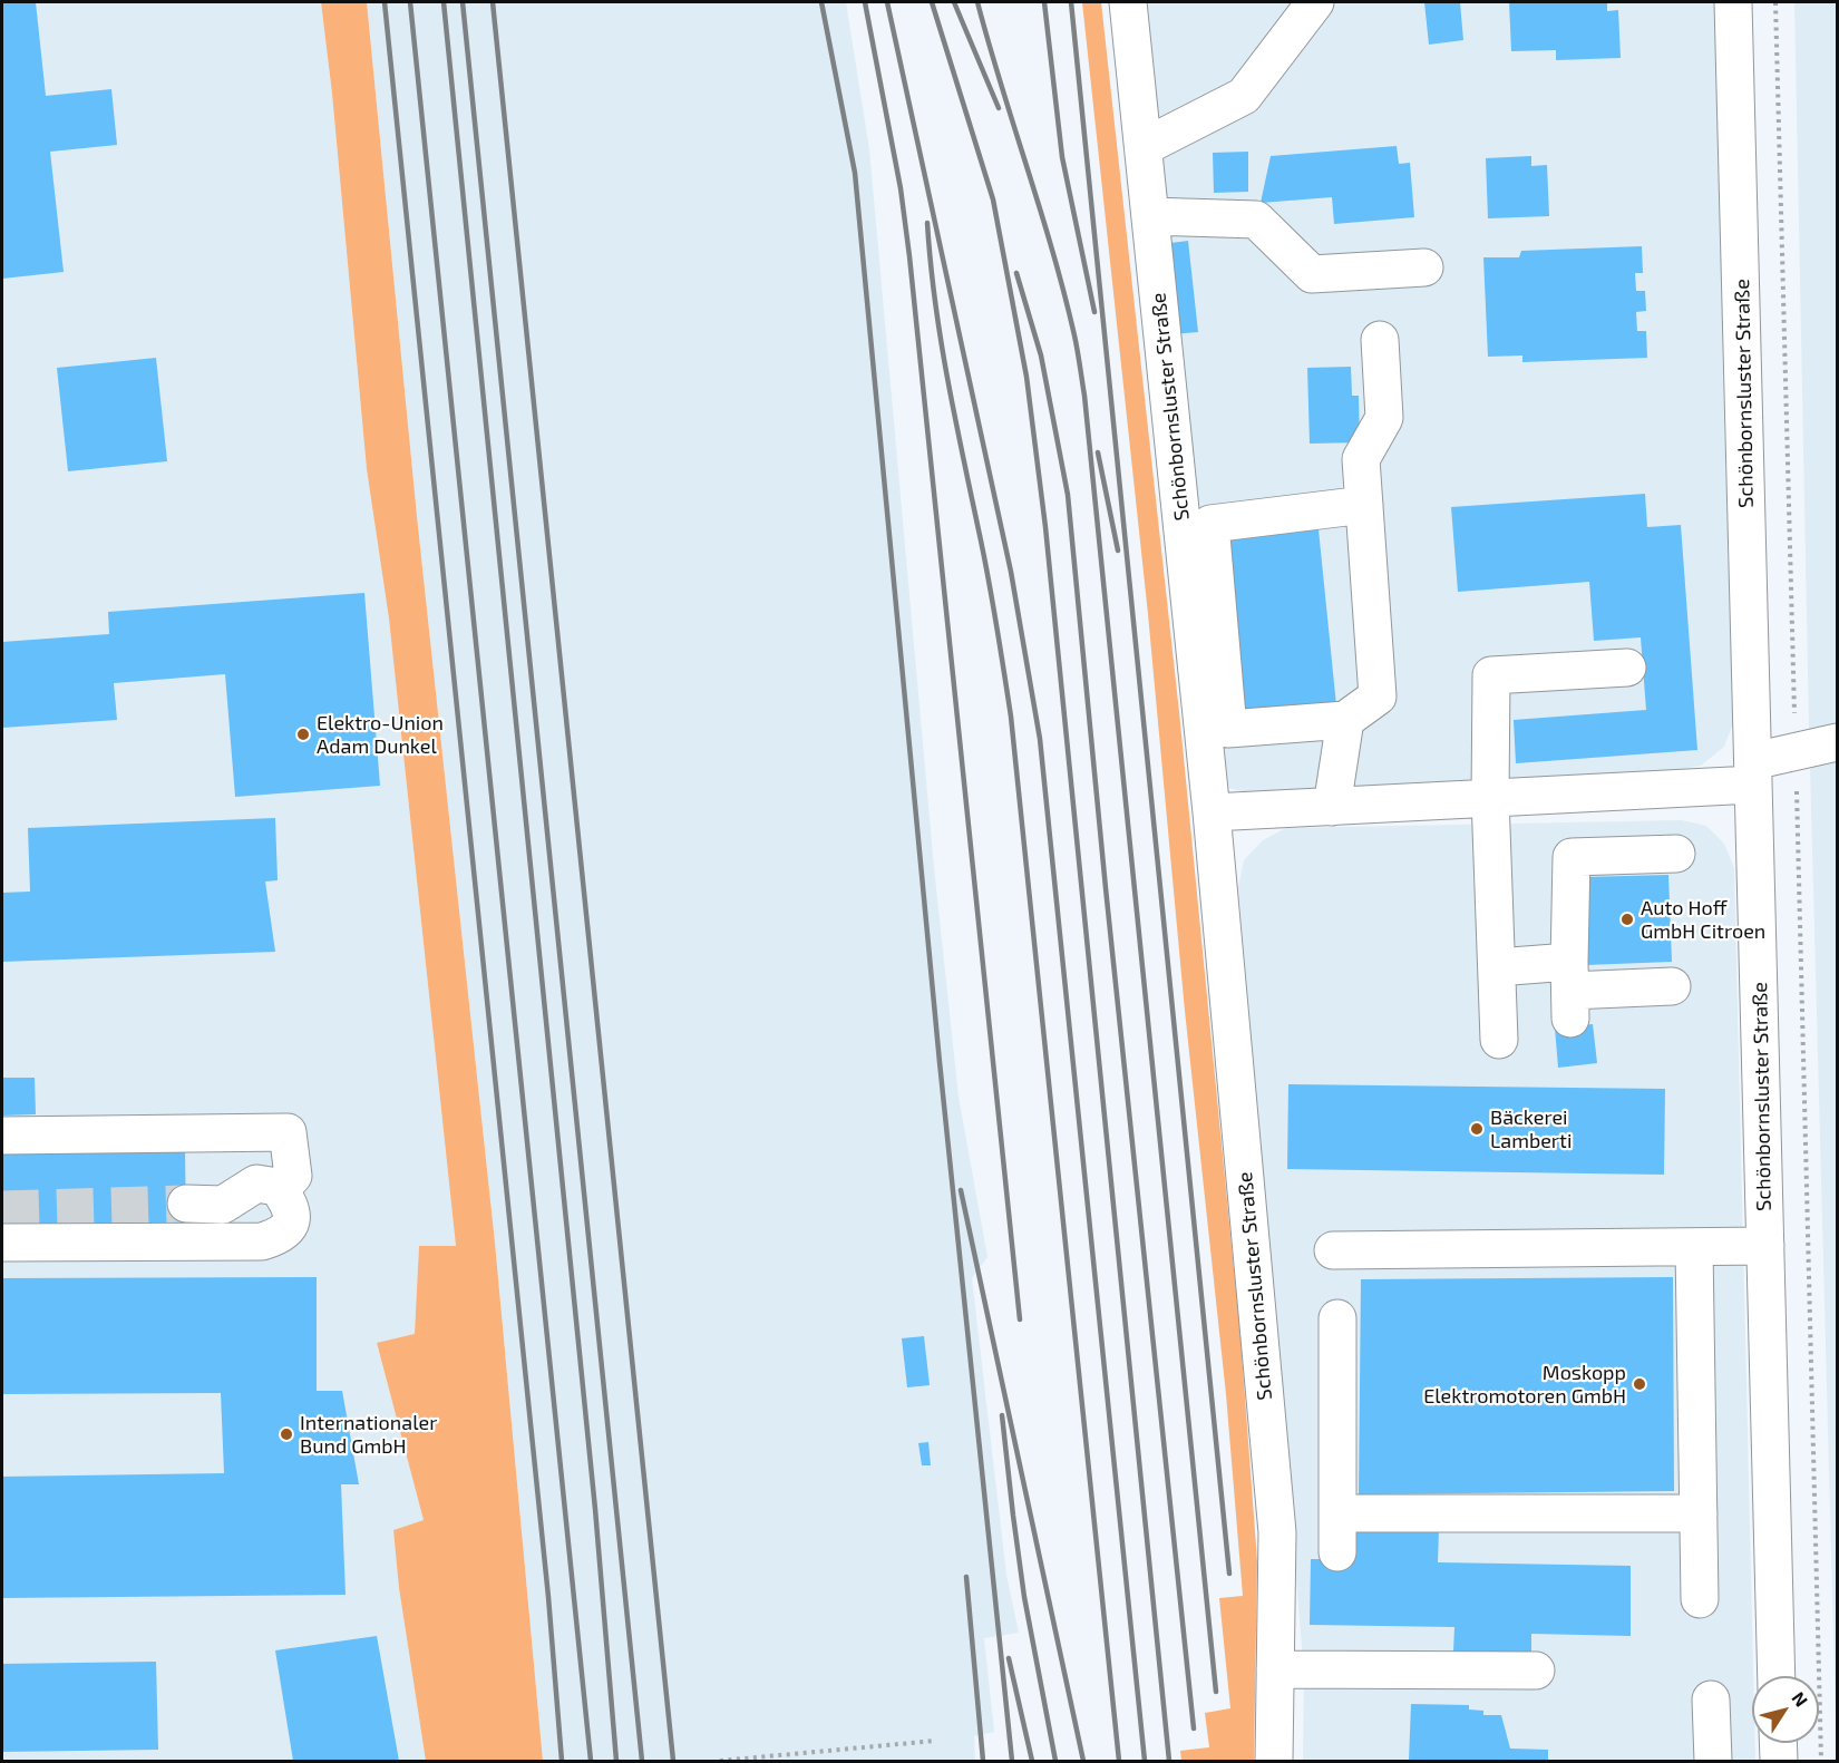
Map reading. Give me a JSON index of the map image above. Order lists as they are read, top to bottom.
{
  "streets": {
    "street": ["Schönbornsluster Straße"]
  },
  "places": [
    "Elektro-Union Adam Dunkel",
    "Auto Hoff GmbH Citroen",
    "Bäckerei Lamberti",
    "Moskopp Elektromotoren GmbH",
    "Internationaler Bund GmbH"
  ],
  "north": "top right"
}
